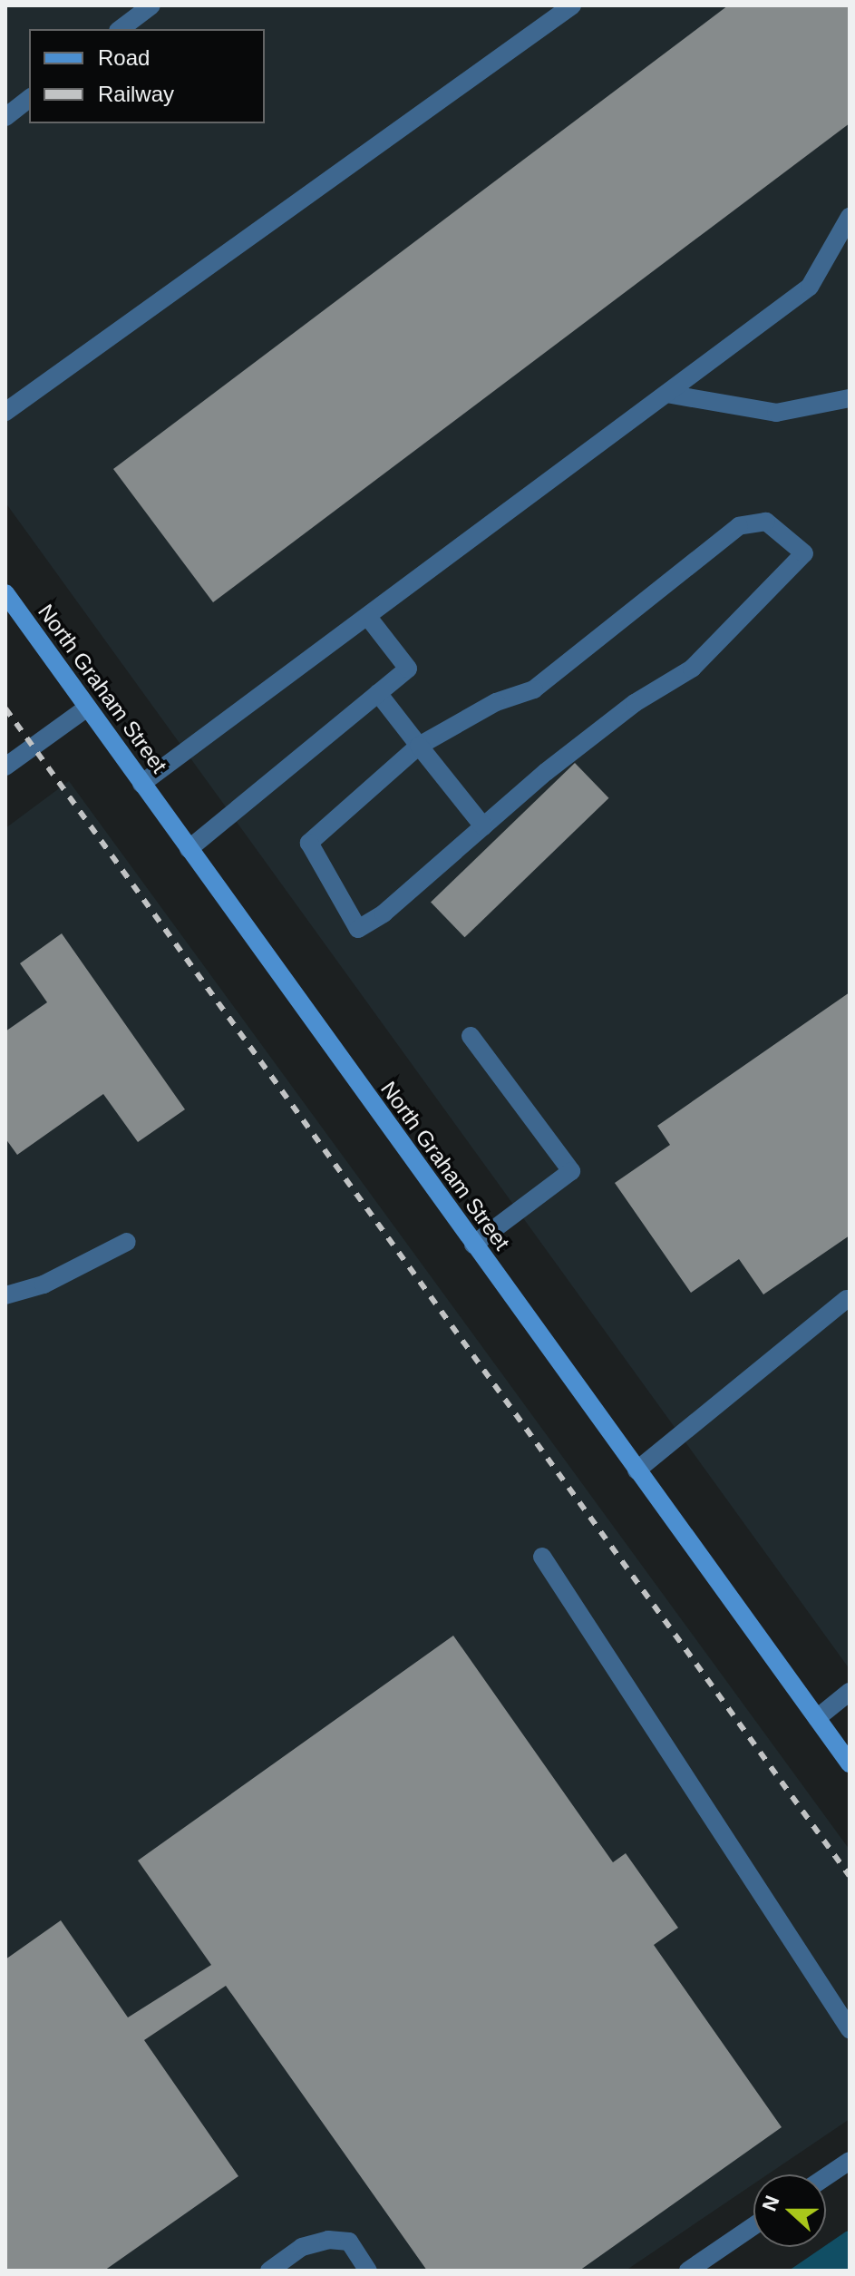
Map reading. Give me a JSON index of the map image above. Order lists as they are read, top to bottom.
{
  "streets": {
    "main road": ["North Graham Street"]
  },
  "legend": ["Road", "Railway"],
  "north": "left"
}
